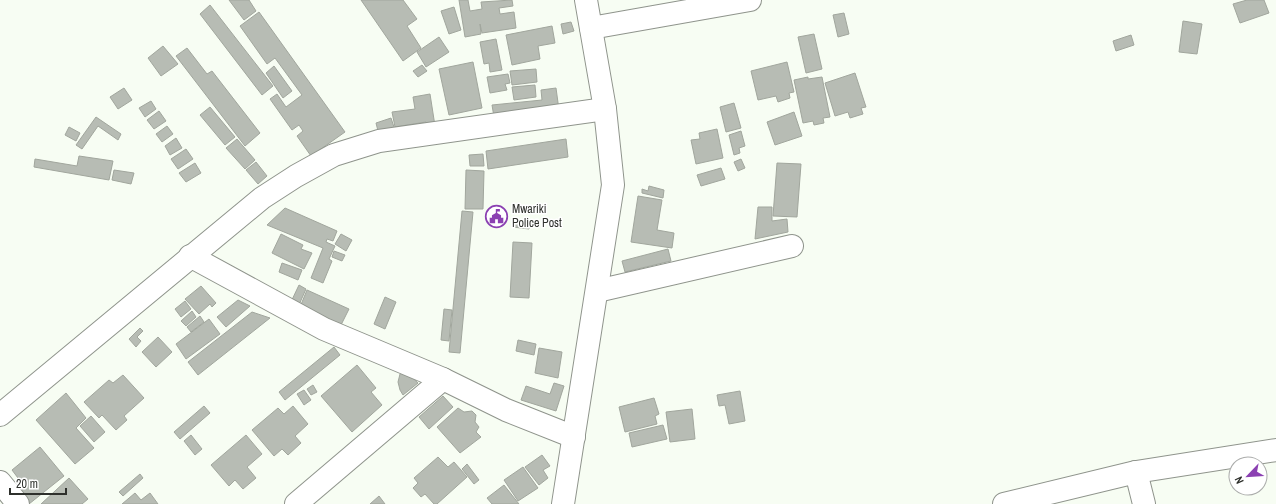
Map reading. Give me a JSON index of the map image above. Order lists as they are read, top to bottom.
{
  "places": {
    "public building": ["Mwariki Police Post"]
  },
  "scale_bar": "20 m",
  "north": "bottom left"
}
